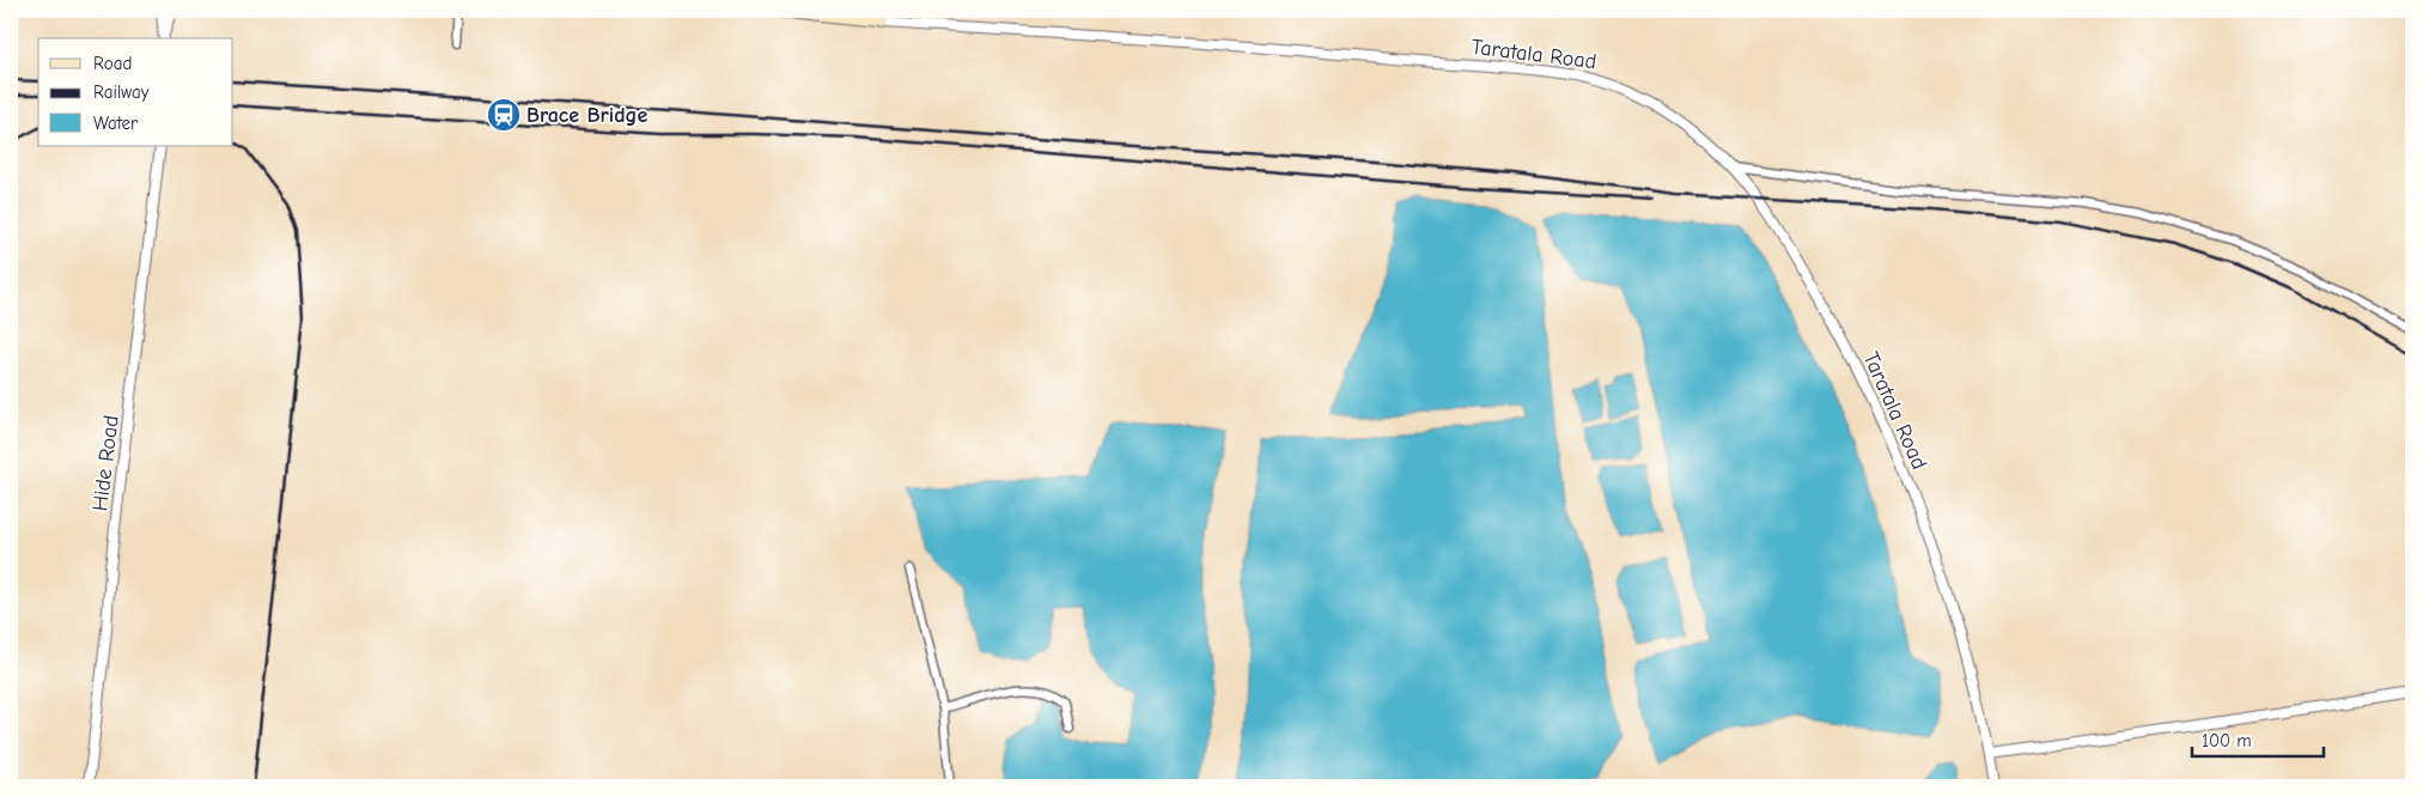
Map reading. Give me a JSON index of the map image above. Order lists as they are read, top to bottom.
{
  "streets": {
    "main road": ["Taratala Road"],
    "street": ["Hide Road"]
  },
  "places": {
    "station": ["Brace Bridge"]
  },
  "legend": ["Road", "Railway", "Water"],
  "scale_bar": "100 m"
}
